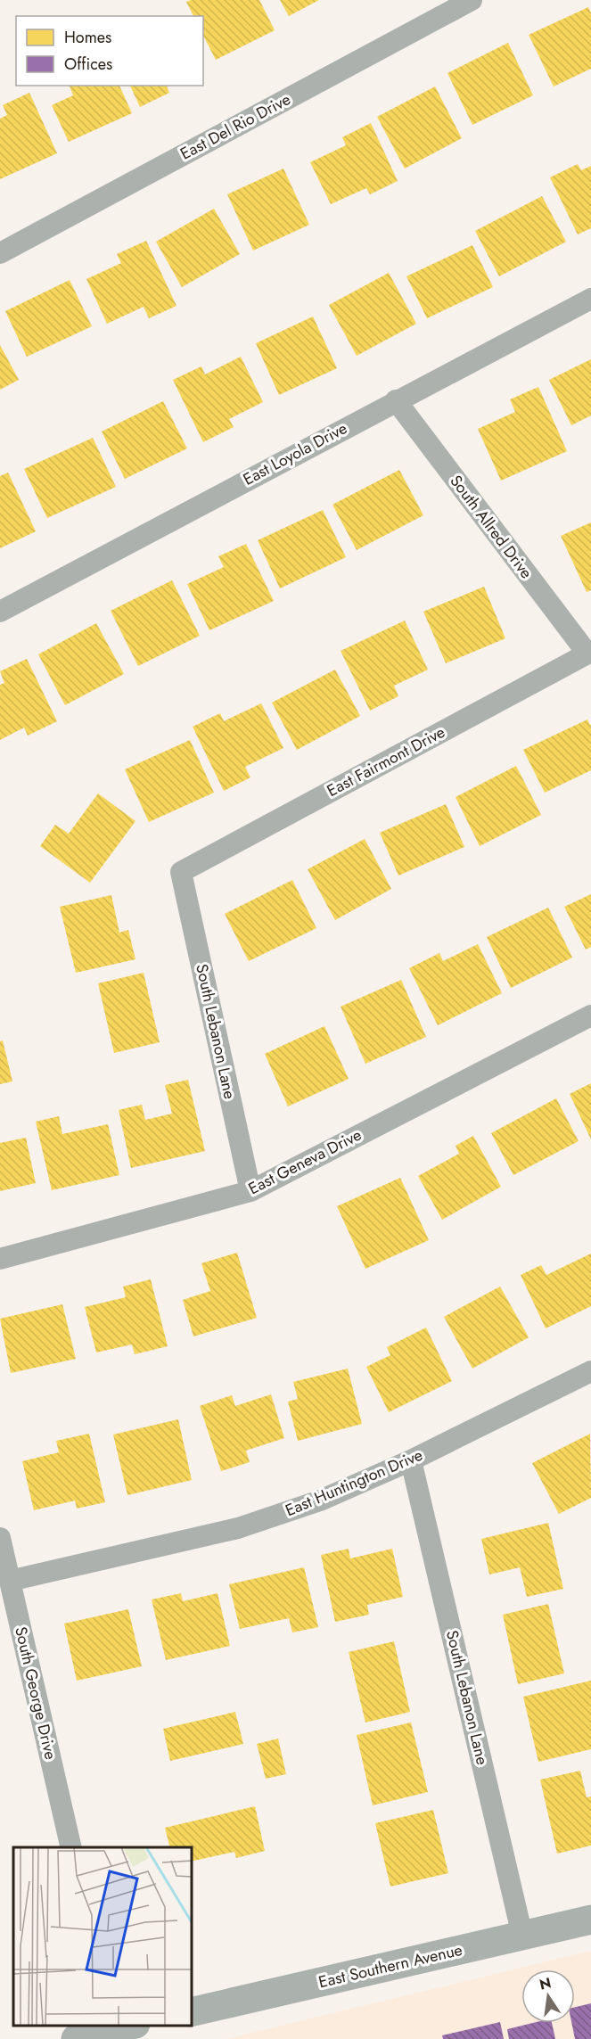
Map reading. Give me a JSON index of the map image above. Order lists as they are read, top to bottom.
{
  "streets": {
    "main road": ["East Southern Avenue"],
    "street": [
      "East Del Rio Drive",
      "East Loyola Drive",
      "South Allred Drive",
      "East Fairmont Drive",
      "South Lebanon Lane",
      "East Geneva Drive",
      "East Huntington Drive",
      "South George Drive"
    ]
  },
  "crossings": [
    ["East Loyola Drive", "South Allred Drive"],
    ["South Allred Drive", "East Fairmont Drive"],
    ["East Fairmont Drive", "South Lebanon Lane"],
    ["South Lebanon Lane", "East Geneva Drive"],
    ["South Lebanon Lane", "East Huntington Drive"],
    ["South Lebanon Lane", "East Southern Avenue"],
    ["East Huntington Drive", "South George Drive"]
  ],
  "legend": ["Homes", "Offices"],
  "north": "top"
}
